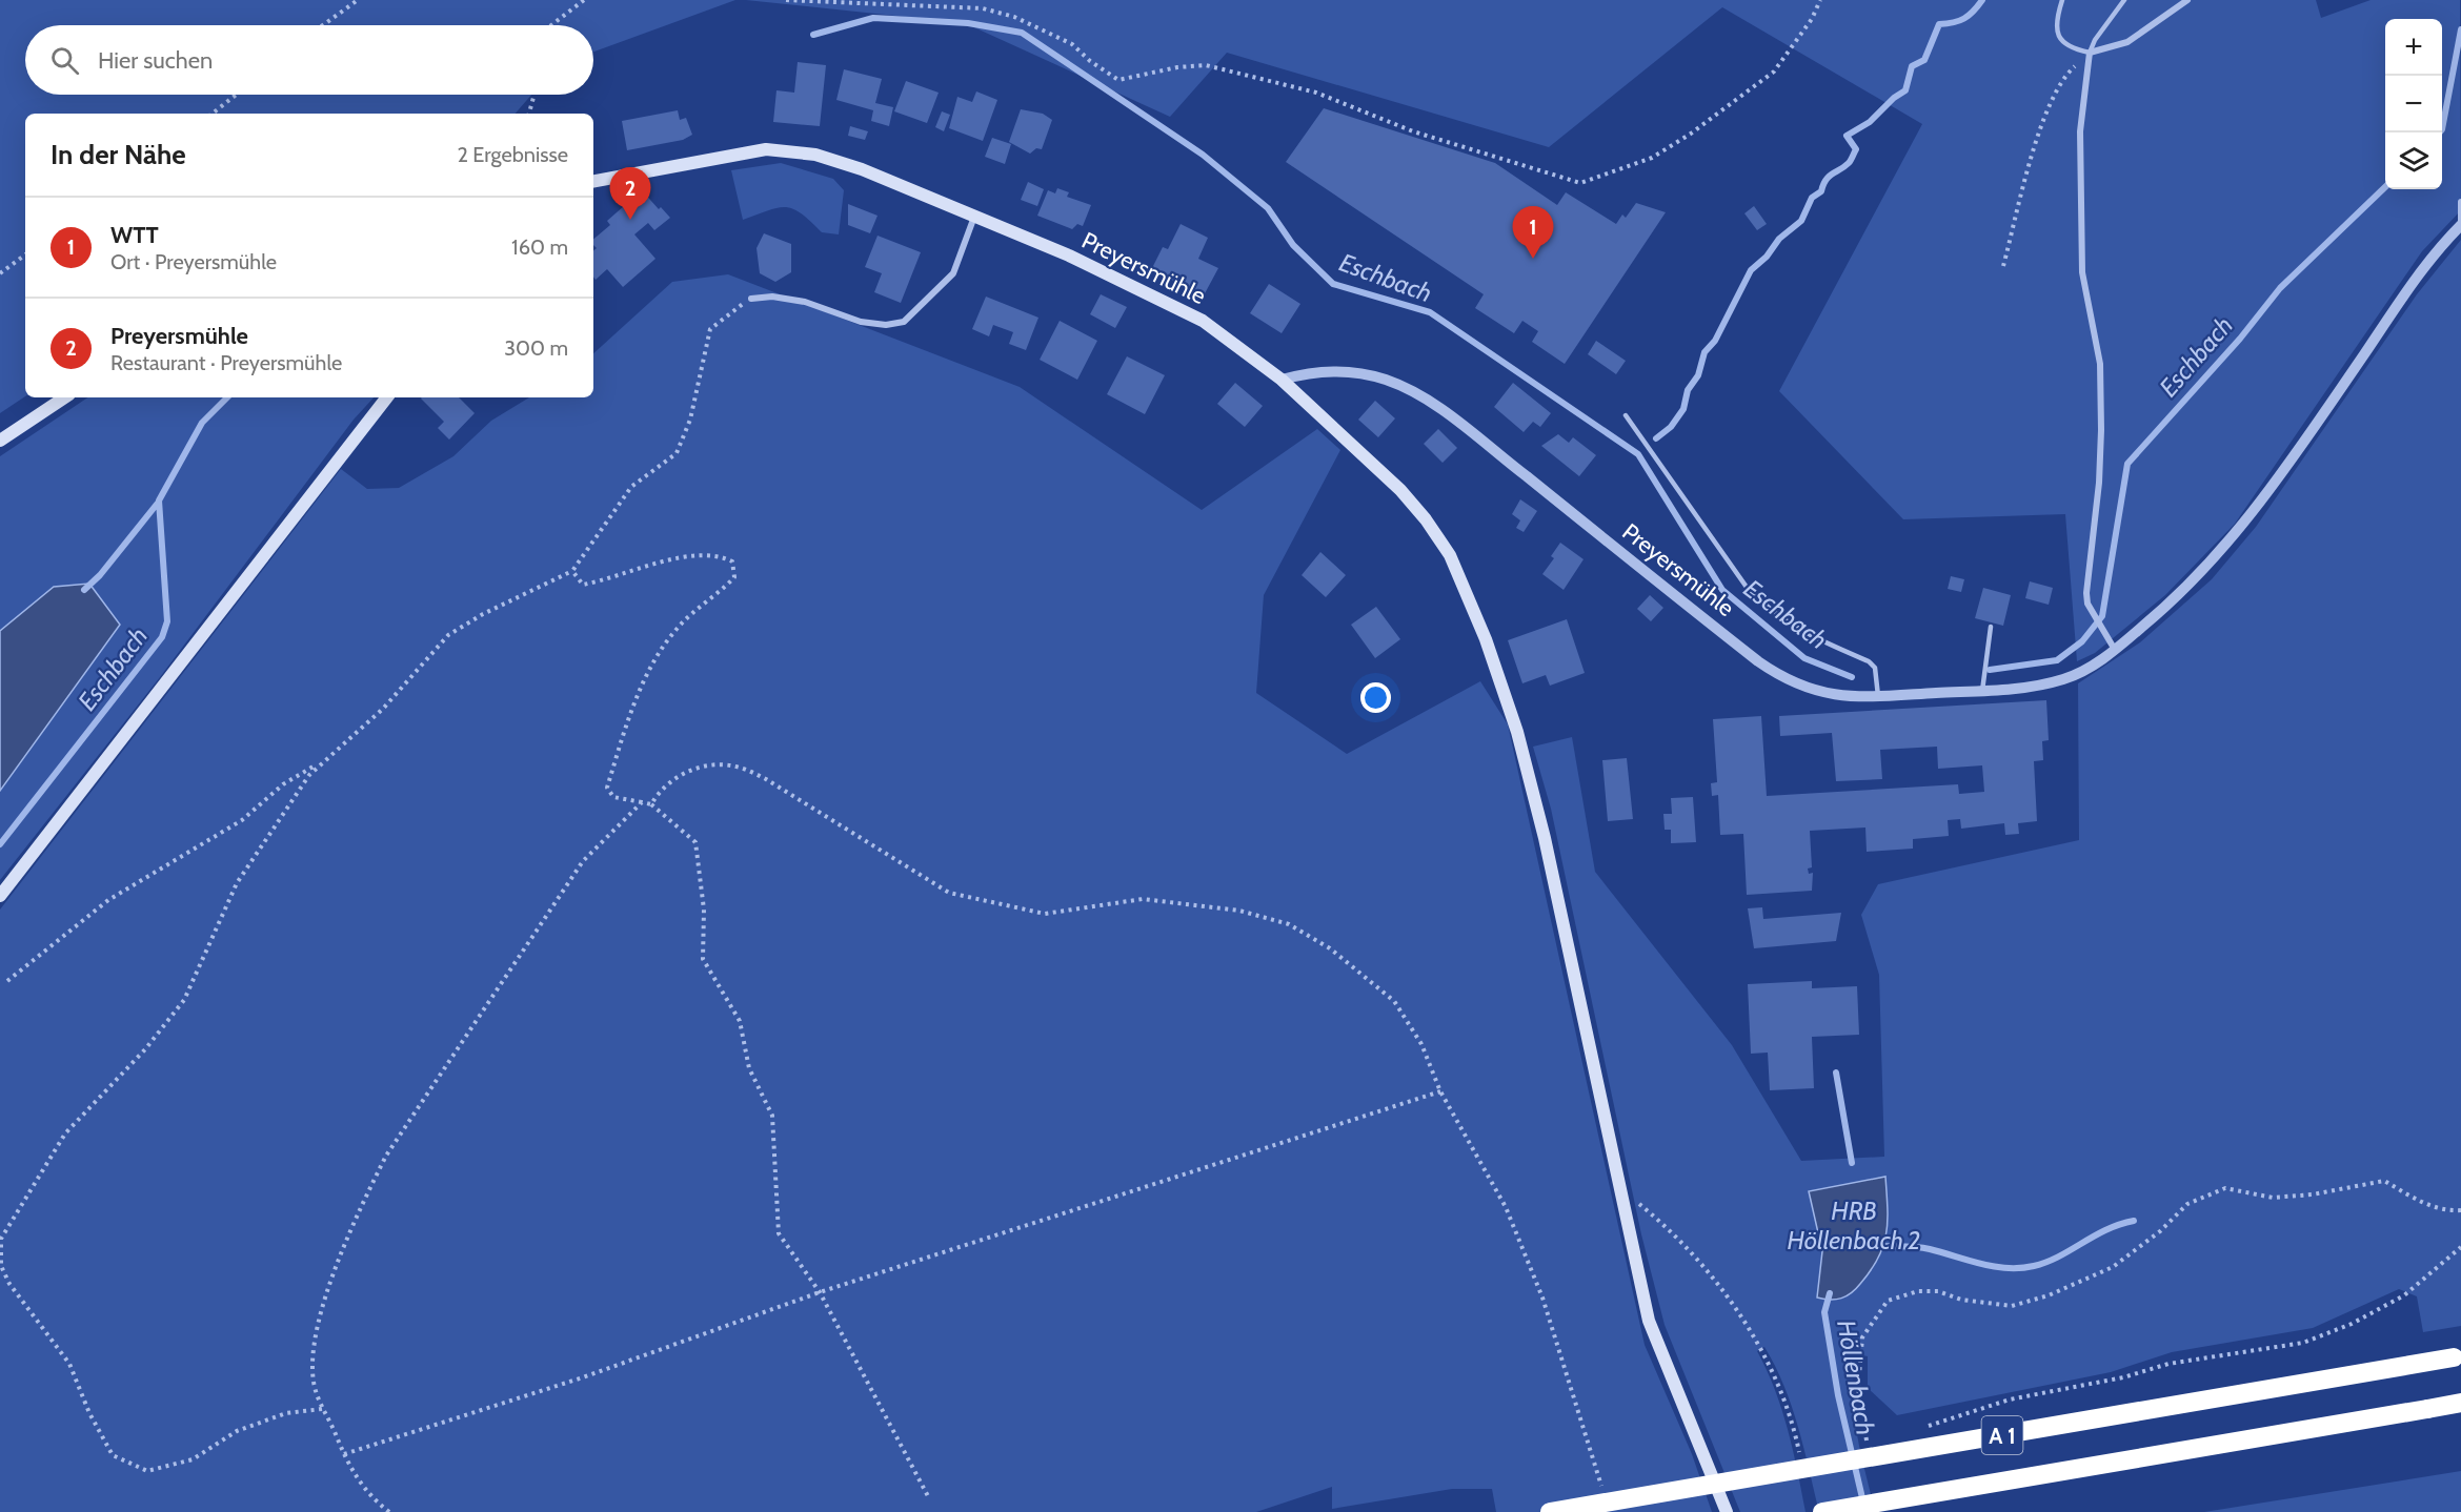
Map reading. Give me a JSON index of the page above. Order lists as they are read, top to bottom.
{
  "streets": {
    "highway": ["A 1"],
    "main road": ["Preyersmühle"]
  },
  "water": ["Eschbach", "HRB Höllenbach 2", "Höllenbach"],
  "page": {
    "map_buttons": ["+", "−"],
    "search": "Hier suchen",
    "heading": ["In der Nähe", "2 Ergebnisse"],
    "pins": ["2", "1"],
    "list": [
      {
        "mark": "1",
        "name": "WTT",
        "note": "Ort · Preyersmühle",
        "value": "160 m"
      },
      {
        "mark": "2",
        "name": "Preyersmühle",
        "note": "Restaurant · Preyersmühle",
        "value": "300 m"
      }
    ]
  }
}
